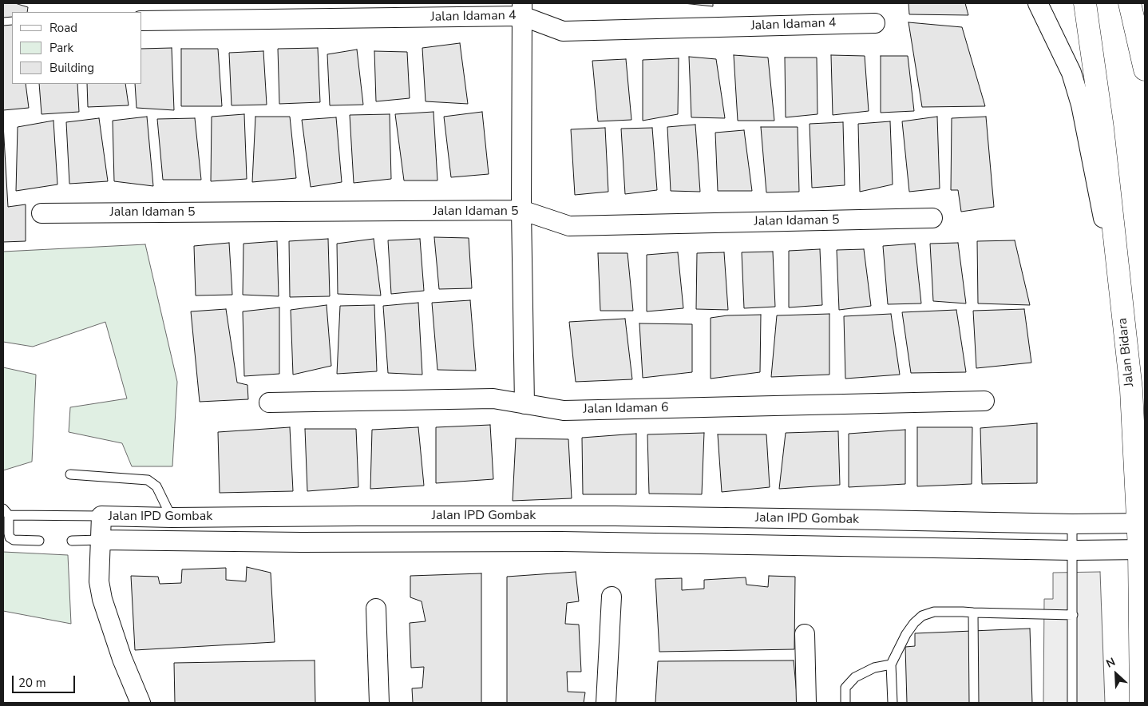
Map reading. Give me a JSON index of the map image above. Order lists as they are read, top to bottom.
{
  "streets": {
    "main road": ["Jalan Bidara"],
    "street": [
      "Jalan Idaman 4",
      "Jalan Idaman 5",
      "Jalan Idaman 6",
      "Jalan IPD Gombak"
    ]
  },
  "crossings": [
    ["Jalan Bidara", "Jalan IPD Gombak"]
  ],
  "legend": ["Road", "Park", "Building"],
  "scale_bar": "20 m",
  "north": "top left"
}
